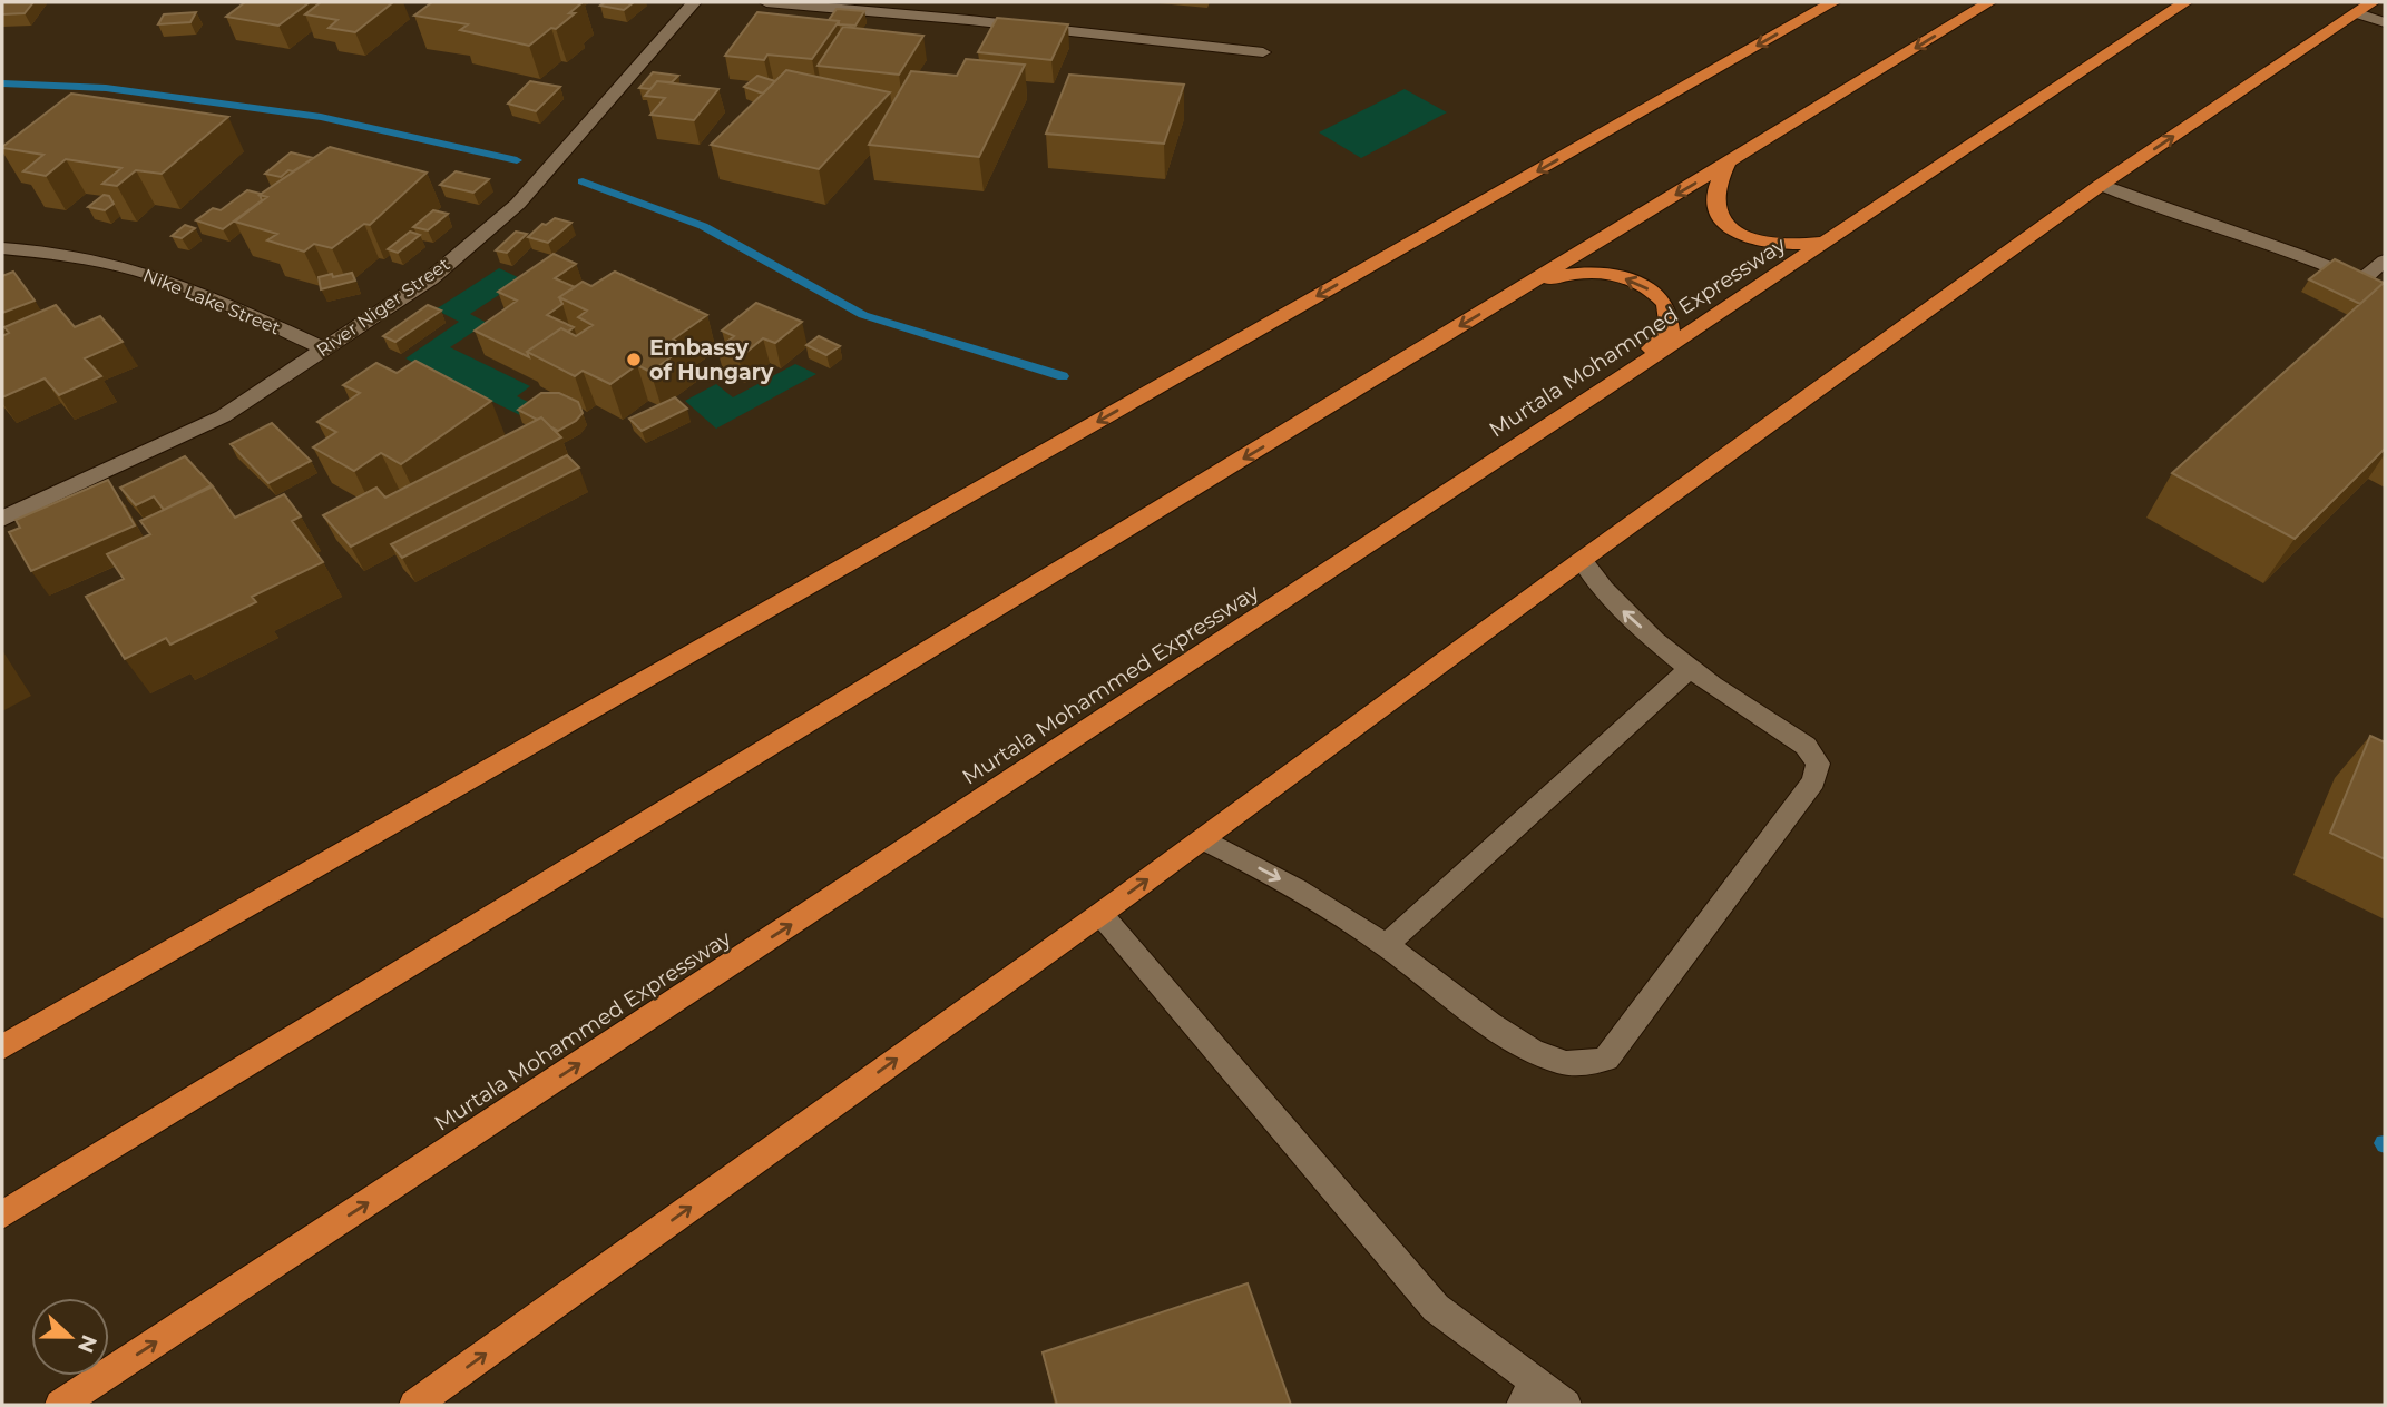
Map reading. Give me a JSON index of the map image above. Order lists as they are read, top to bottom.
{
  "streets": {
    "highway": ["Murtala Mohammed Expressway"],
    "street": ["Nike Lake Street", "River Niger Street"]
  },
  "crossings": [
    ["Nike Lake Street", "River Niger Street"]
  ],
  "places": ["Embassy of Hungary"],
  "north": "right"
}
